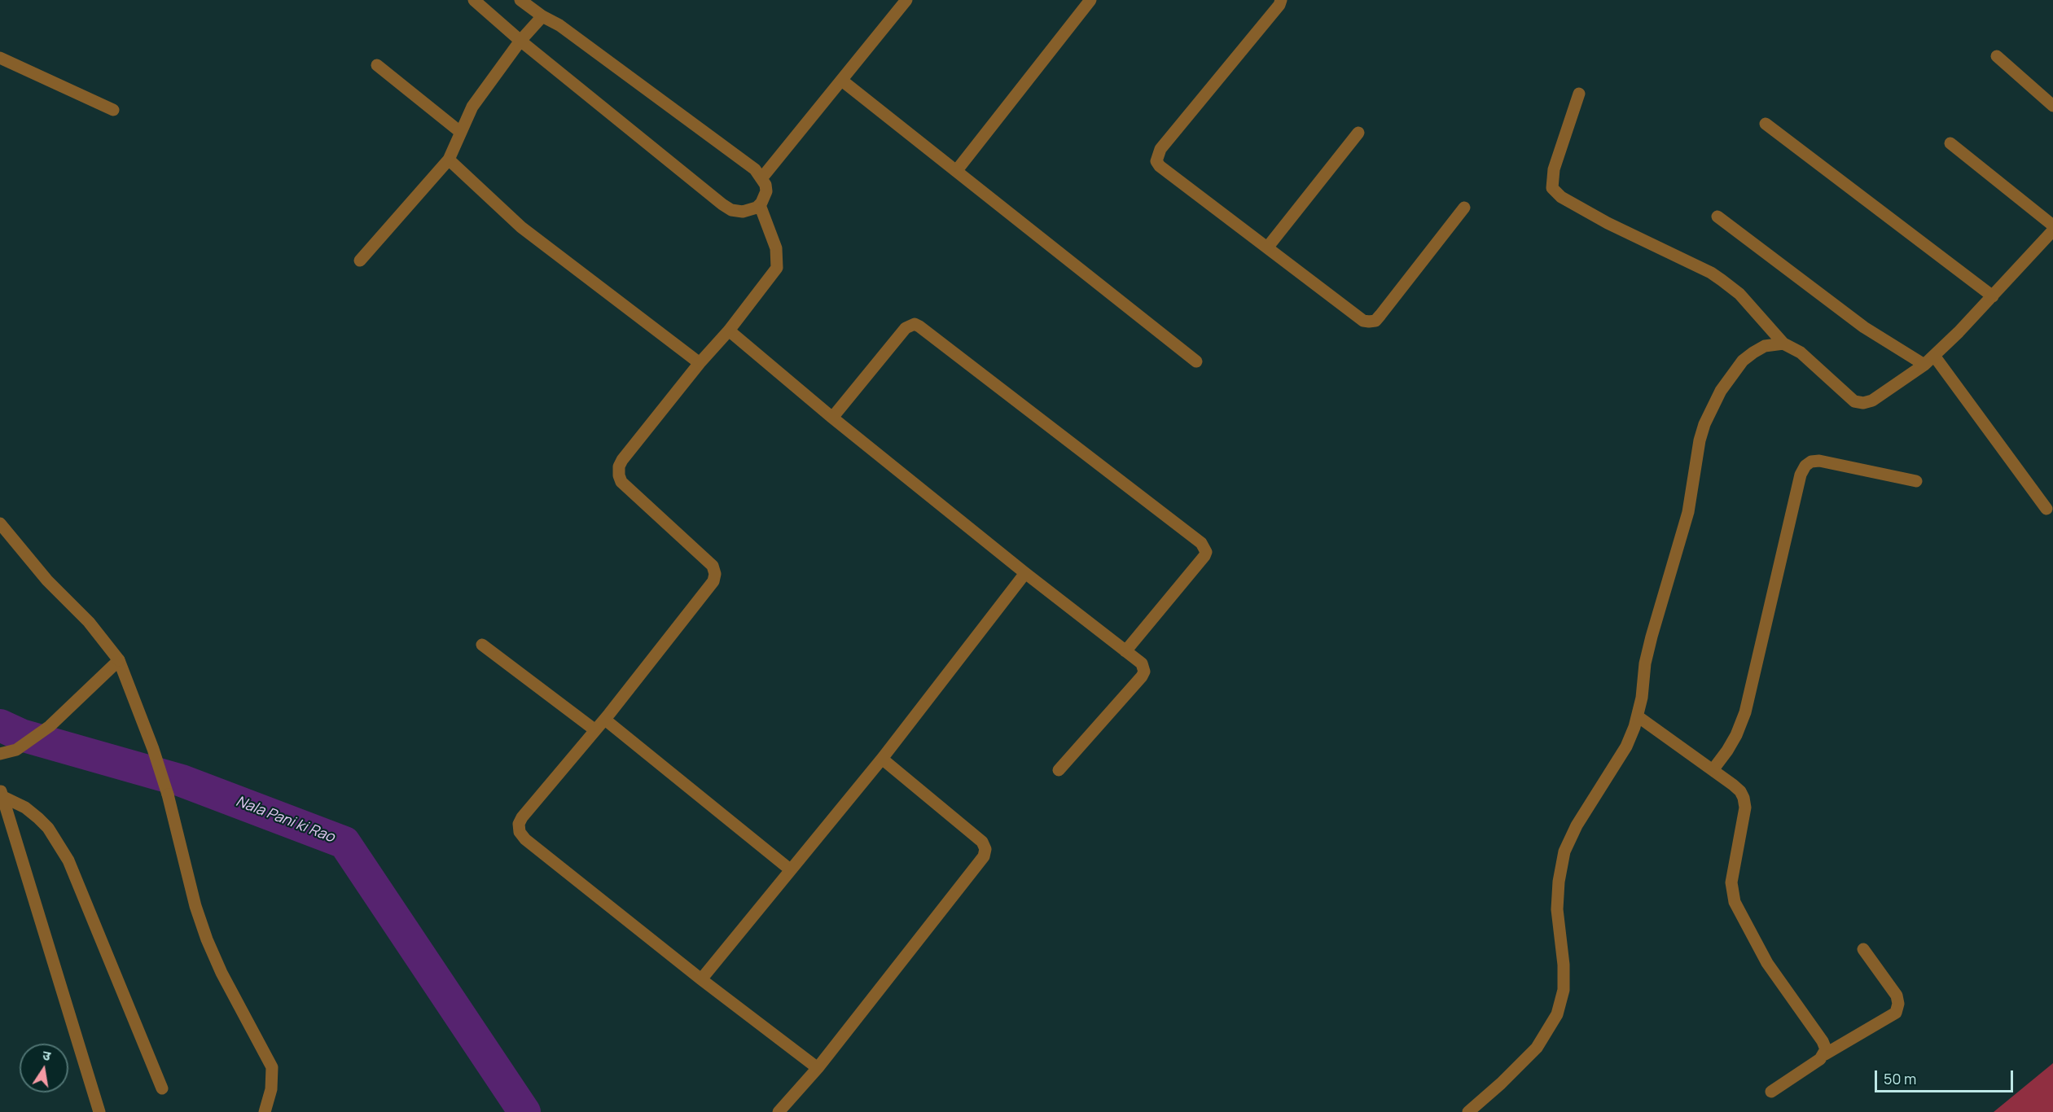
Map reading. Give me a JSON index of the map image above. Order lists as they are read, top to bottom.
{
  "water": ["Nala Pani ki Rao"],
  "scale_bar": "50 m",
  "north": "top"
}
